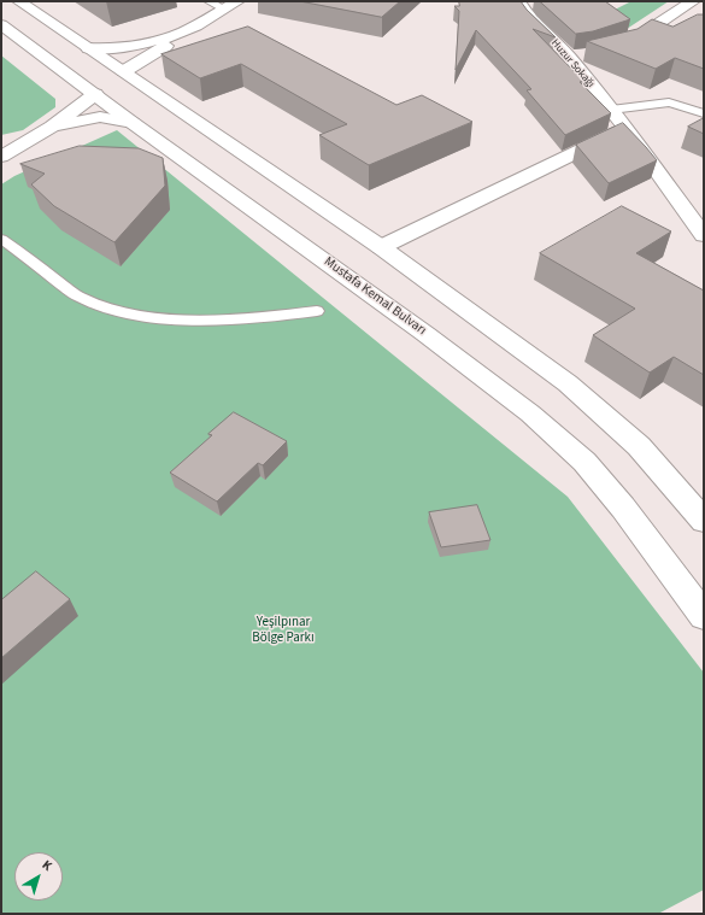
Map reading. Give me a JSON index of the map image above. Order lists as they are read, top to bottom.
{
  "streets": {
    "main road": ["Huzur Sokağı", "Mustafa Kemal Bulvarı"]
  },
  "parks": ["Yeşilpınar Bölge Parkı"],
  "north": "top right"
}
